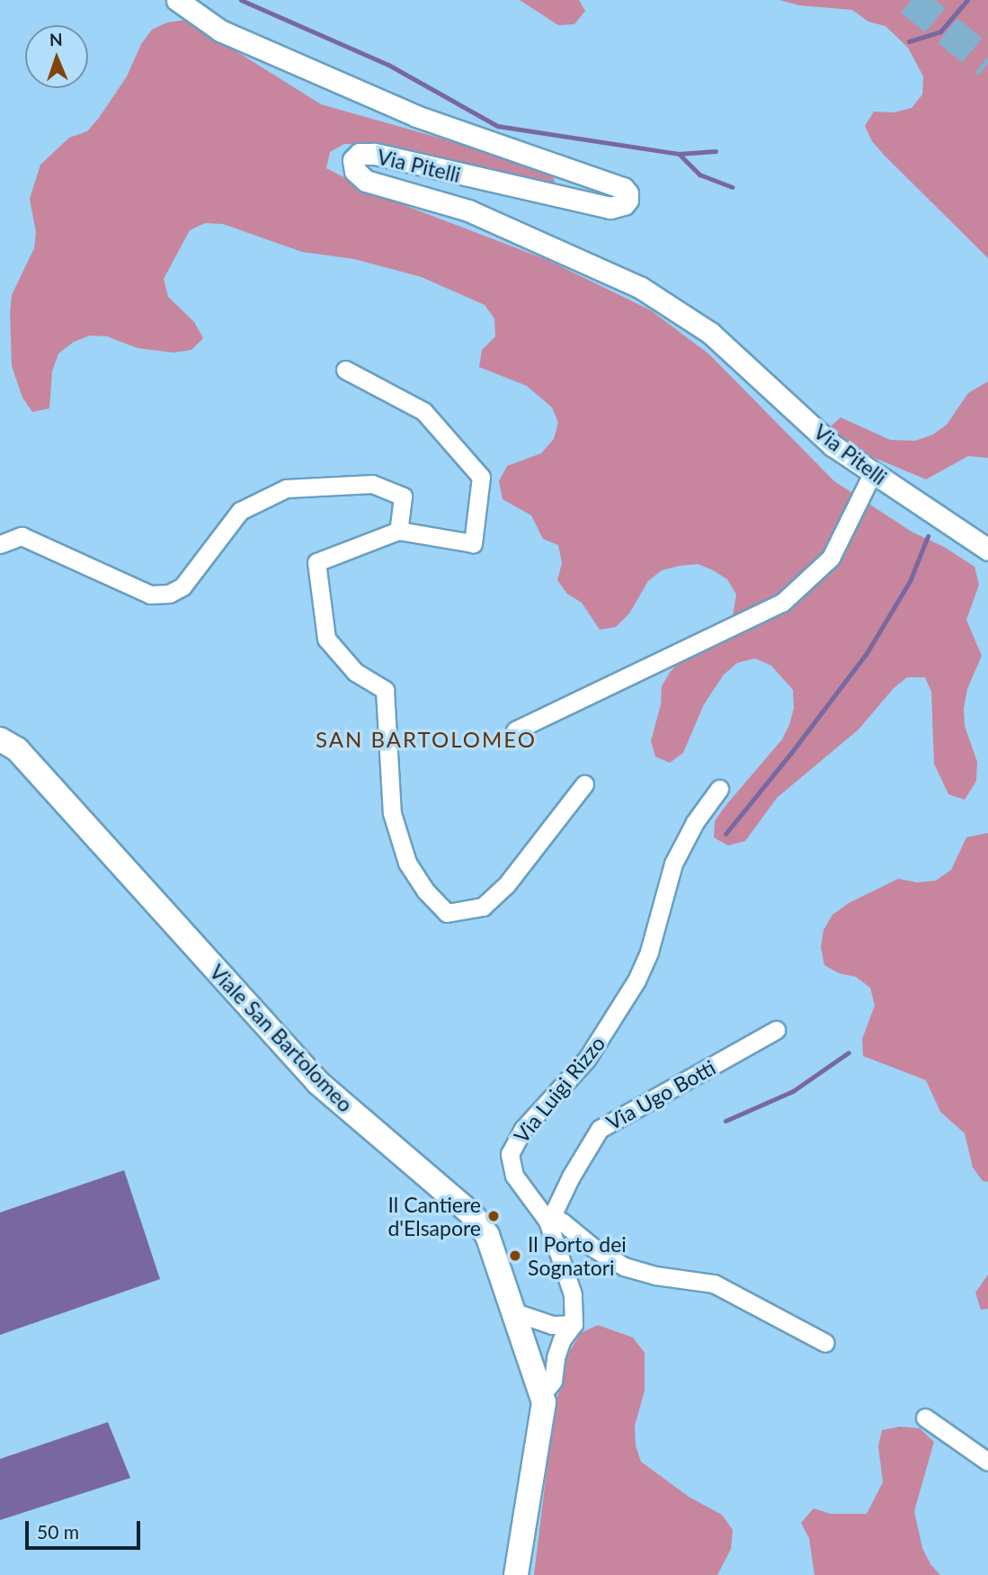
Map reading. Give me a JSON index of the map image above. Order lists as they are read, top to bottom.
{
  "streets": {
    "main road": ["Viale San Bartolomeo"],
    "street": ["Via Pitelli", "Via Luigi Rizzo", "Via Ugo Botti"]
  },
  "crossings": [
    ["Via Luigi Rizzo", "Via Ugo Botti"]
  ],
  "districts": ["SAN BARTOLOMEO"],
  "places": ["Il Cantiere d'Elsapore", "Il Porto dei Sognatori"],
  "scale_bar": "50 m",
  "north": "top"
}
